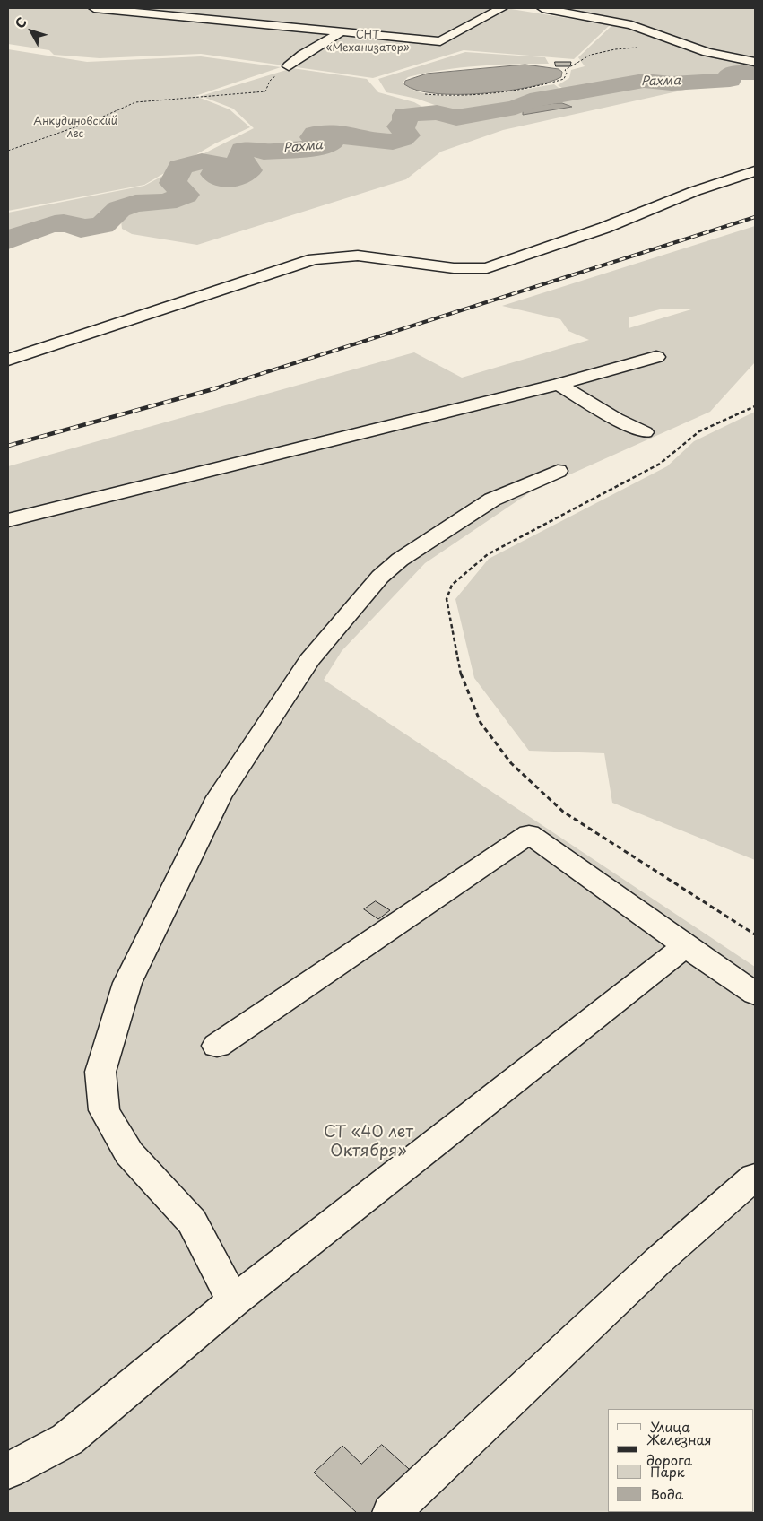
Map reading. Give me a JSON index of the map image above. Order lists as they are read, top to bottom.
{
  "water": ["Рахма"],
  "parks": ["СНТ «Механизатор»", "Анкудиновский лес", "СТ «40 лет Октября»"],
  "legend": [
    "Улица",
    "Железная дорога",
    "Парк",
    "Вода"
  ],
  "north": "top left"
}
